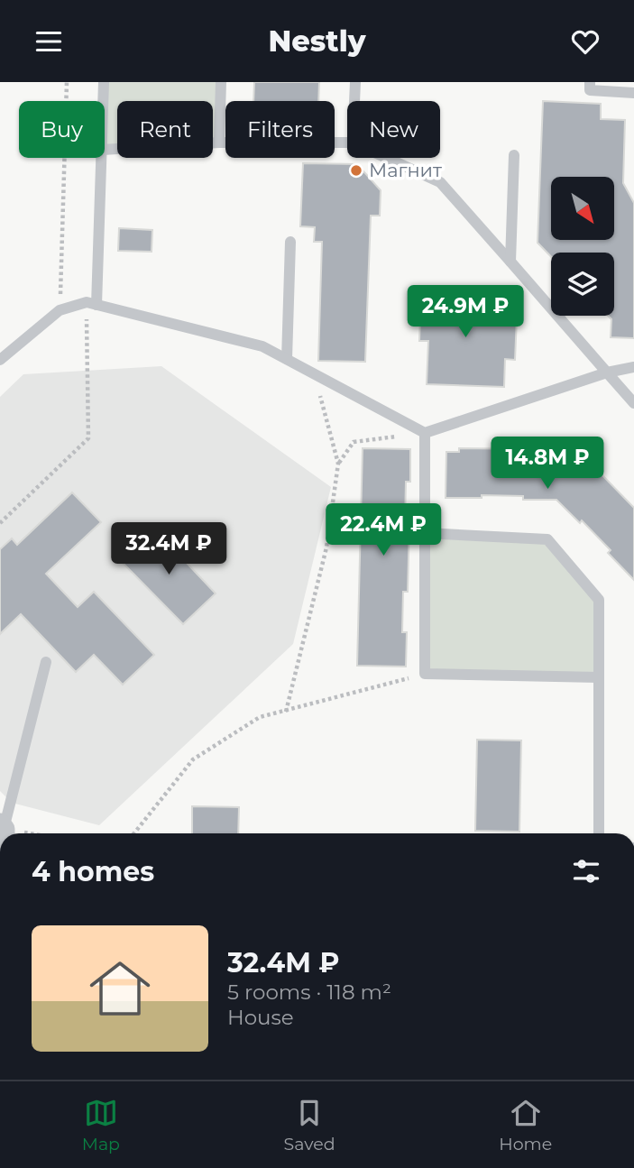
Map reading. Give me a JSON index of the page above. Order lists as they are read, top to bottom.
{
  "places": ["Магнит"],
  "north": "bottom right",
  "page": {
    "header": "Nestly",
    "chip": [
      "Buy",
      "Rent",
      "Filters",
      "New"
    ],
    "price": [
      "24.9M ₽",
      "14.8M ₽",
      "22.4M ₽",
      "32.4M ₽"
    ],
    "heading": "4 homes",
    "list": [
      {
        "name": "32.4M ₽",
        "note": "5 rooms · 118 m² · House"
      }
    ],
    "tabs": ["Map", "Saved", "Home"]
  }
}
